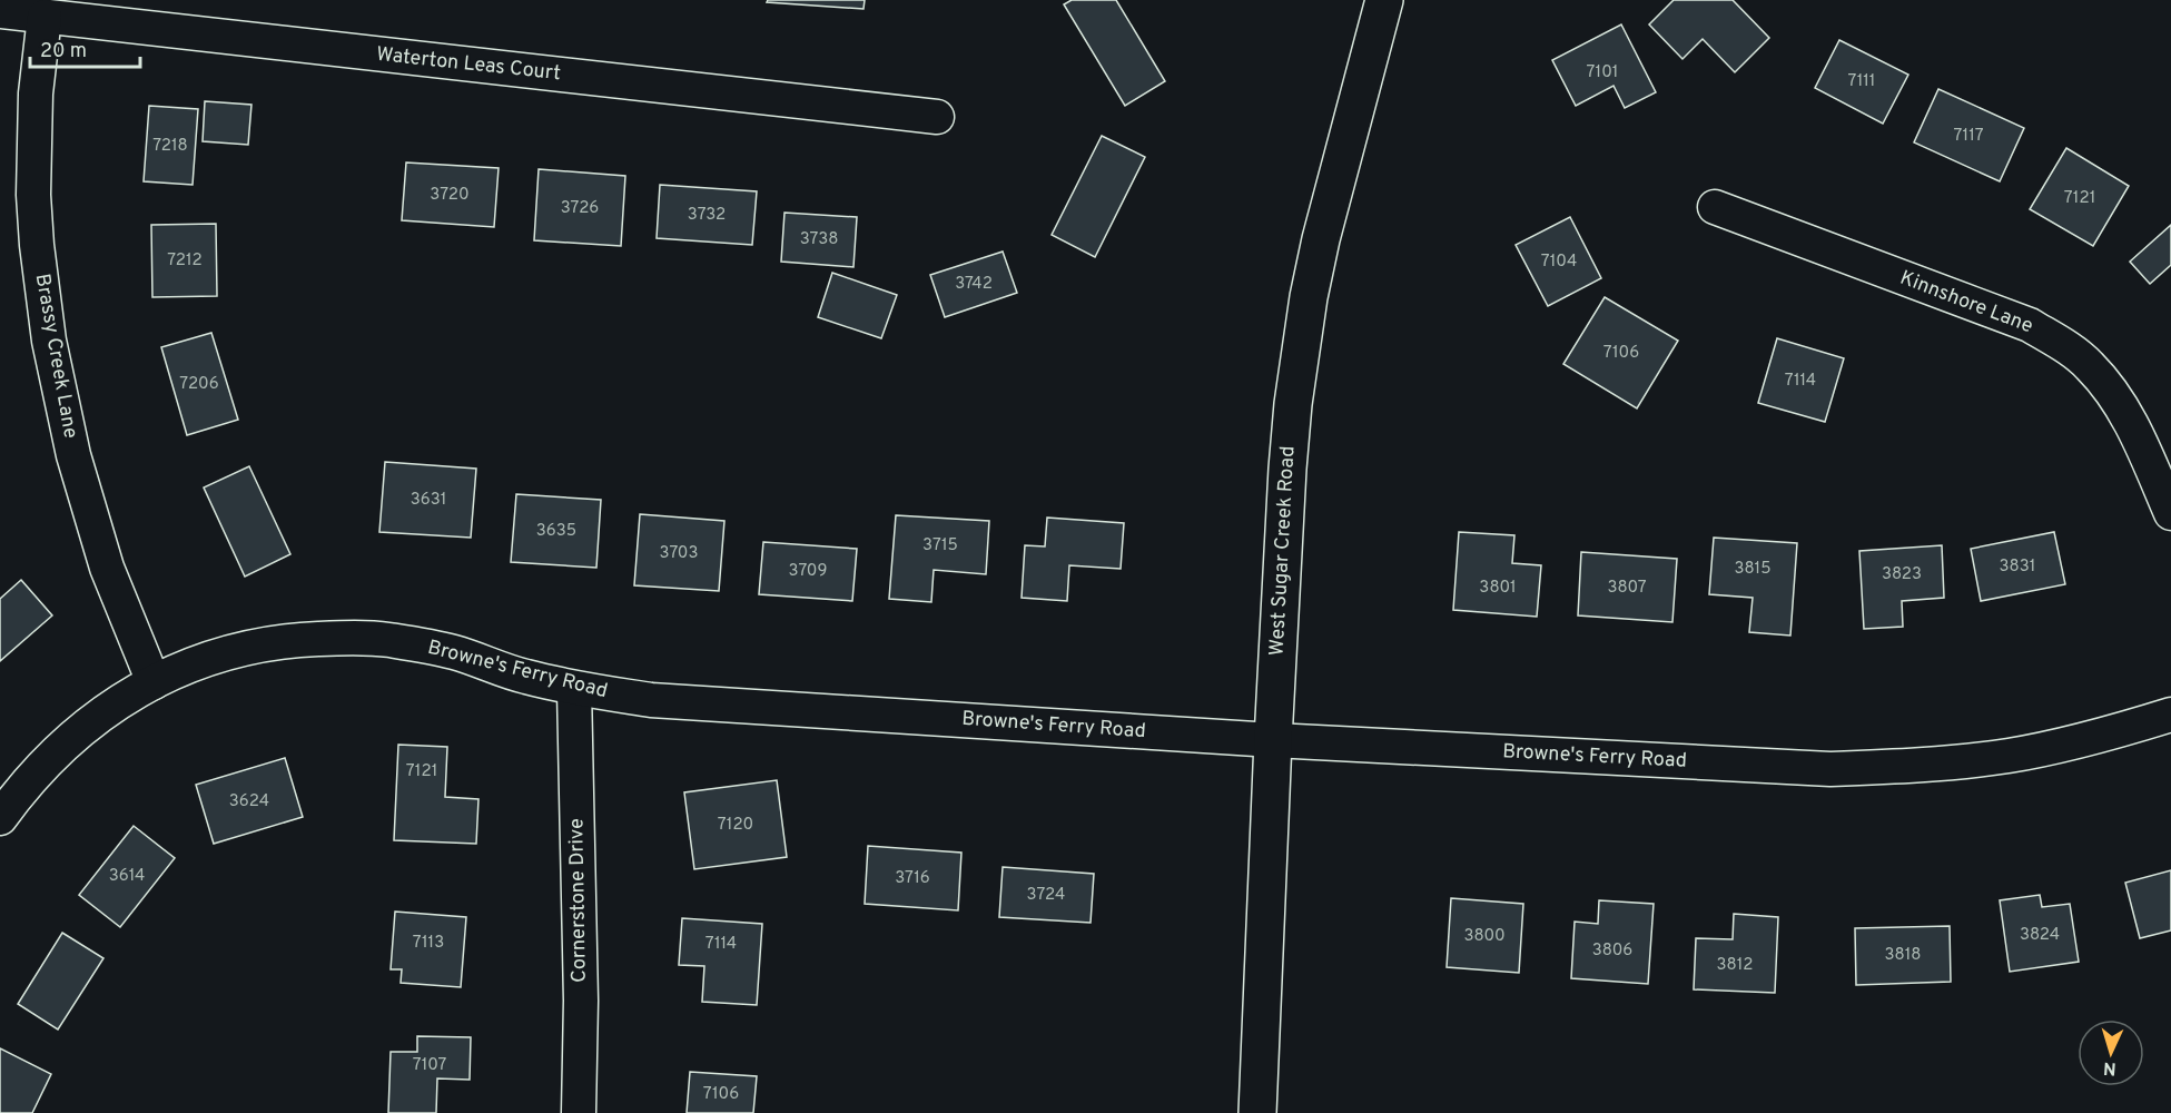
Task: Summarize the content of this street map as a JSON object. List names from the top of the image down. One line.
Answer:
{"streets":{"main road":["West Sugar Creek Road"],"street":["Waterton Leas Court","Kinnshore Lane","Brassy Creek Lane","Browne's Ferry Road","Cornerstone Drive"]},"crossings":[["Waterton Leas Court","Brassy Creek Lane"],["Brassy Creek Lane","Browne's Ferry Road"],["West Sugar Creek Road","Browne's Ferry Road"],["Browne's Ferry Road","Cornerstone Drive"]],"house_numbers":["7101","7111","7117","7218","3720","7121","3726","3732","3738","7212","7104","3742","7106","7114","7206","3631","3635","3715","3703","3831","3815","3709","3823","3801","3807","7121","3624","7120","3614","3716","3724","3824","3800","7113","7114","3806","3818","3812","7107","7106"],"scale_bar":"20 m","north":"bottom"}
